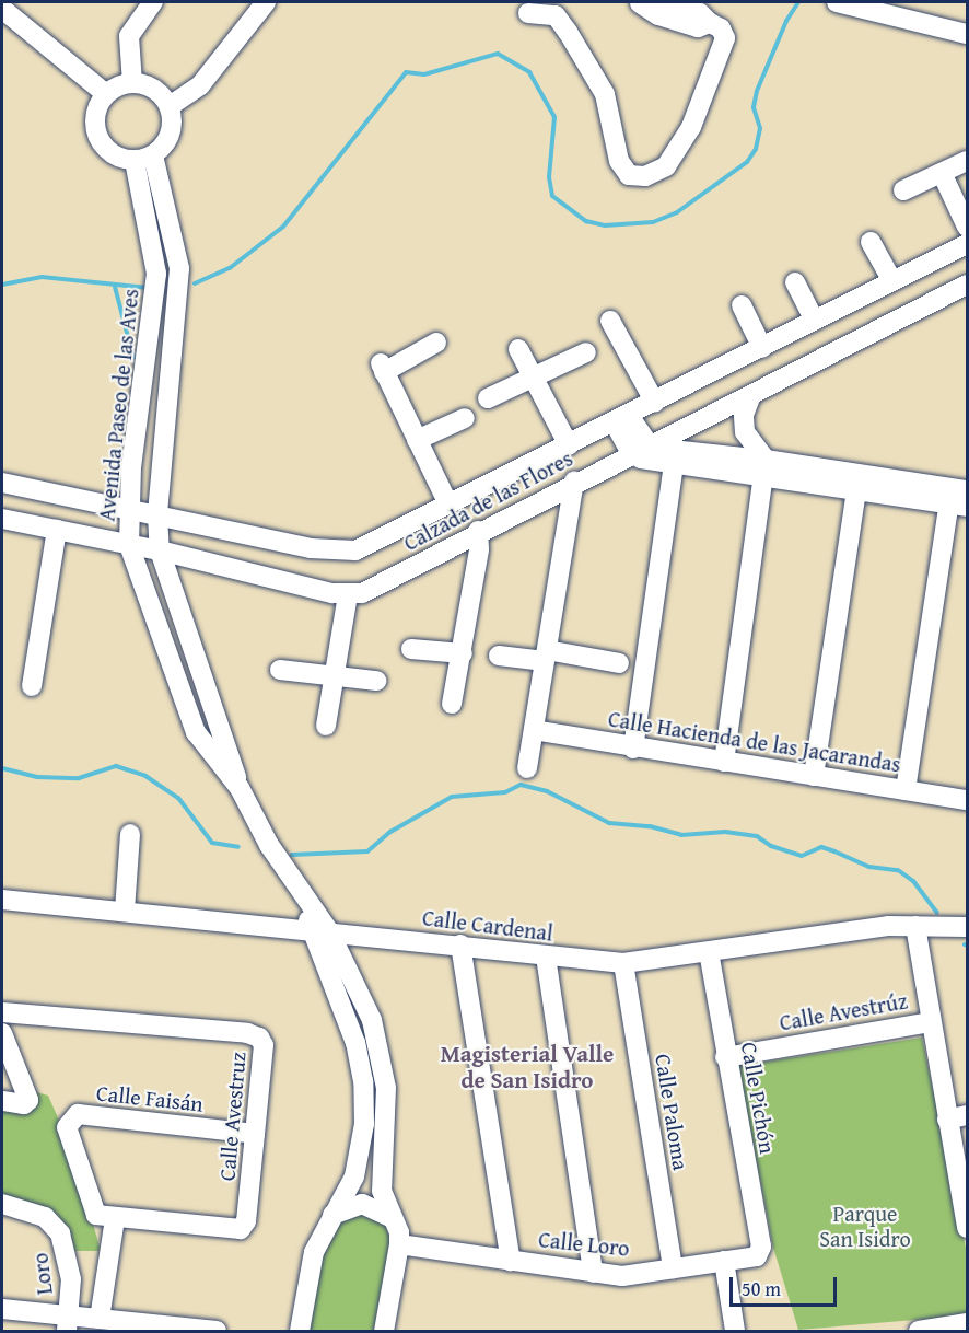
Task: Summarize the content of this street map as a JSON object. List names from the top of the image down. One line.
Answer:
{"streets":{"street":["Avenida Paseo de las Aves","Calzada de las Flores","Calle Hacienda de las Jacarandas","Calle Cardenal","Calle Avestrúz","Calle Faisán","Calle Pichón","Calle Paloma","Calle Avestruz","Calle Loro","Loro"]},"crossings":[["Avenida Paseo de las Aves","Calzada de las Flores"],["Avenida Paseo de las Aves","Calle Cardenal"],["Avenida Paseo de las Aves","Calle Loro"],["Calle Cardenal","Calle Pichón"],["Calle Cardenal","Calle Paloma"],["Calle Avestrúz","Calle Pichón"],["Calle Faisán","Calle Avestruz"],["Calle Pichón","Calle Loro"],["Calle Paloma","Calle Loro"]],"districts":["Magisterial Valle de San Isidro"],"parks":["Parque San Isidro"],"scale_bar":"50 m"}
